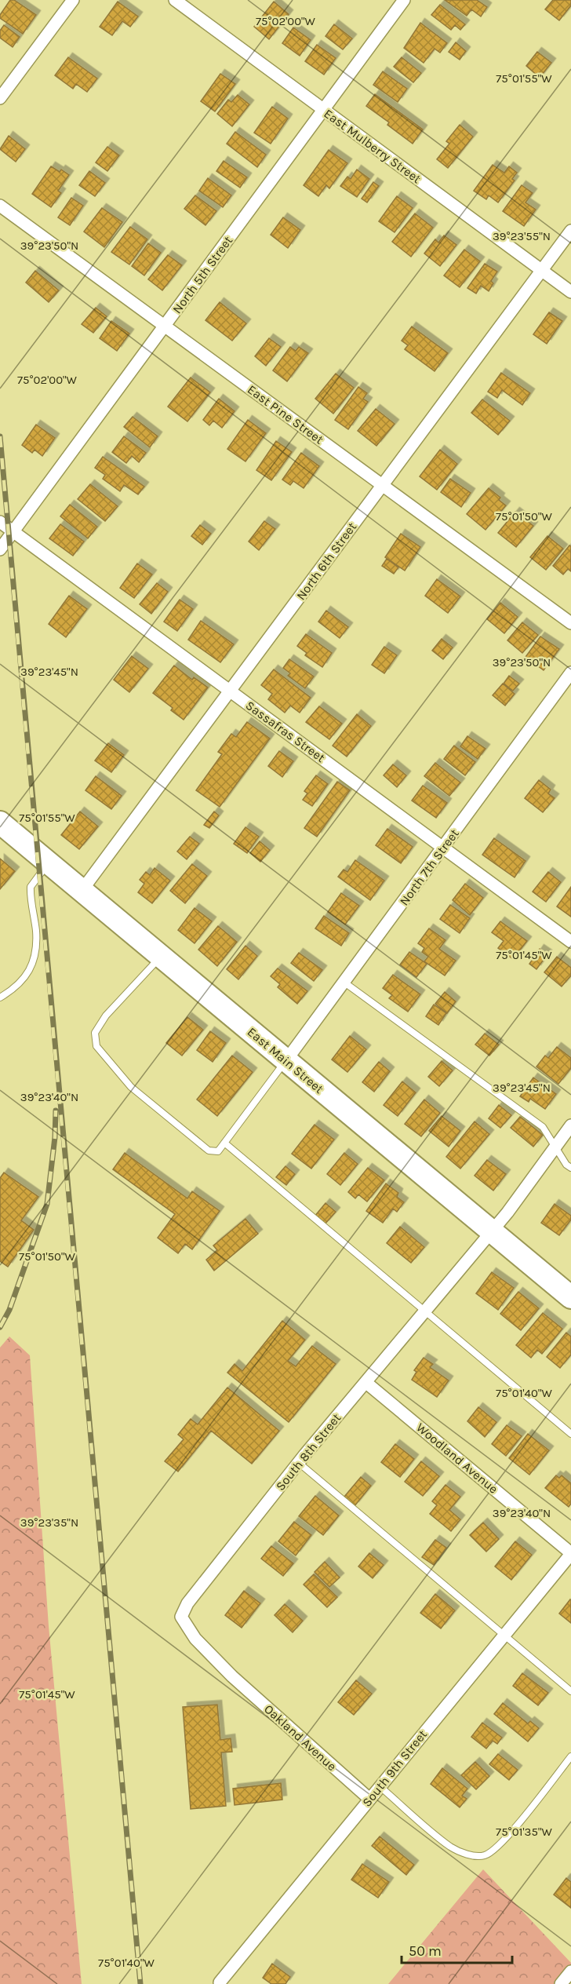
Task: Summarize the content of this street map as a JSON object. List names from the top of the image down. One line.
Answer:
{"streets":{"highway":["East Main Street"],"street":["East Mulberry Street","North 5th Street","East Pine Street","North 6th Street","Sassafras Street","North 7th Street","South 8th Street","Woodland Avenue","Oakland Avenue","South 9th Street"]},"crossings":[["East Mulberry Street","North 5th Street"],["East Mulberry Street","North 6th Street"],["North 5th Street","East Pine Street"],["North 5th Street","Sassafras Street"],["East Pine Street","North 6th Street"],["North 6th Street","Sassafras Street"],["North 6th Street","East Main Street"],["Sassafras Street","North 7th Street"],["North 7th Street","East Main Street"],["East Main Street","South 8th Street"],["South 8th Street","Woodland Avenue"],["South 8th Street","Oakland Avenue"],["Woodland Avenue","South 9th Street"],["Oakland Avenue","South 9th Street"]],"scale_bar":"50 m","coordinates":["75°02'00\"W","75°01'55\"W","39°23'55\"N","39°23'50\"N","75°01'50\"W","39°23'45\"N","75°01'45\"W","39°23'40\"N","75°01'40\"W","39°23'35\"N","75°01'35\"W"]}
